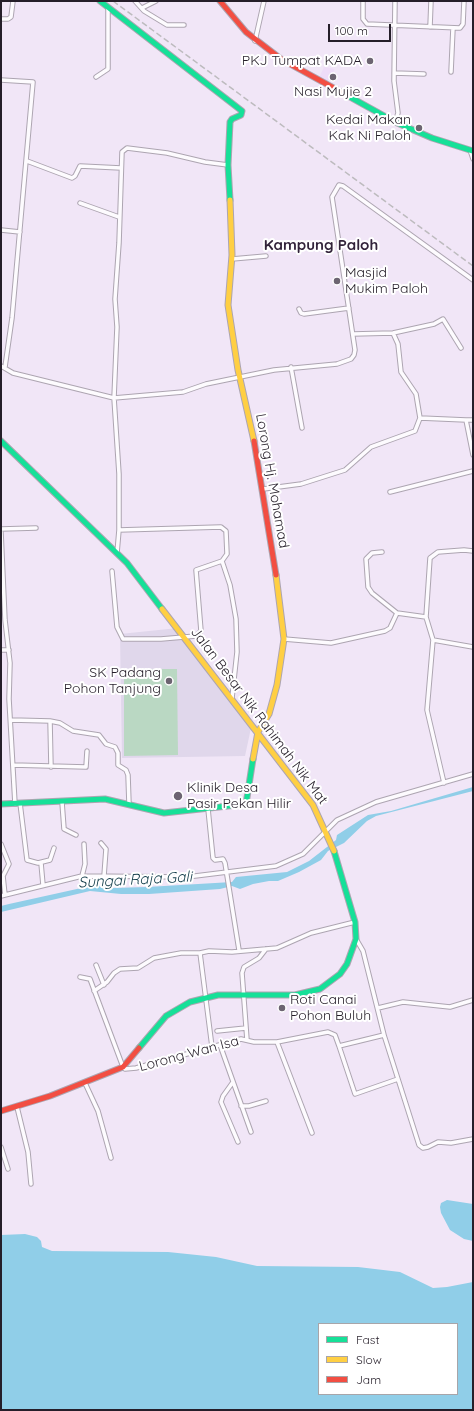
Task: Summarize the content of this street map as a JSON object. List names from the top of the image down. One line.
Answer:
{"streets":{"street":["Lorong Hj. Mohamad","Jalan Besar Nik Rahimah Nik Mat","Lorong Wan Isa"]},"crossings":[["Lorong Hj. Mohamad","Jalan Besar Nik Rahimah Nik Mat"],["Jalan Besar Nik Rahimah Nik Mat","Lorong Wan Isa"]],"districts":["Kampung Paloh"],"water":["Sungai Raja Gali"],"places":["PKJ Tumpat KADA","Nasi Mujie 2","Kedai Makan Kak Ni Paloh","Masjid Mukim Paloh","SK Padang Pohon Tanjung","Klinik Desa Pasir Pekan Hilir","Roti Canai Pohon Buluh"],"legend":["Fast","Slow","Jam"],"scale_bar":"100 m"}
